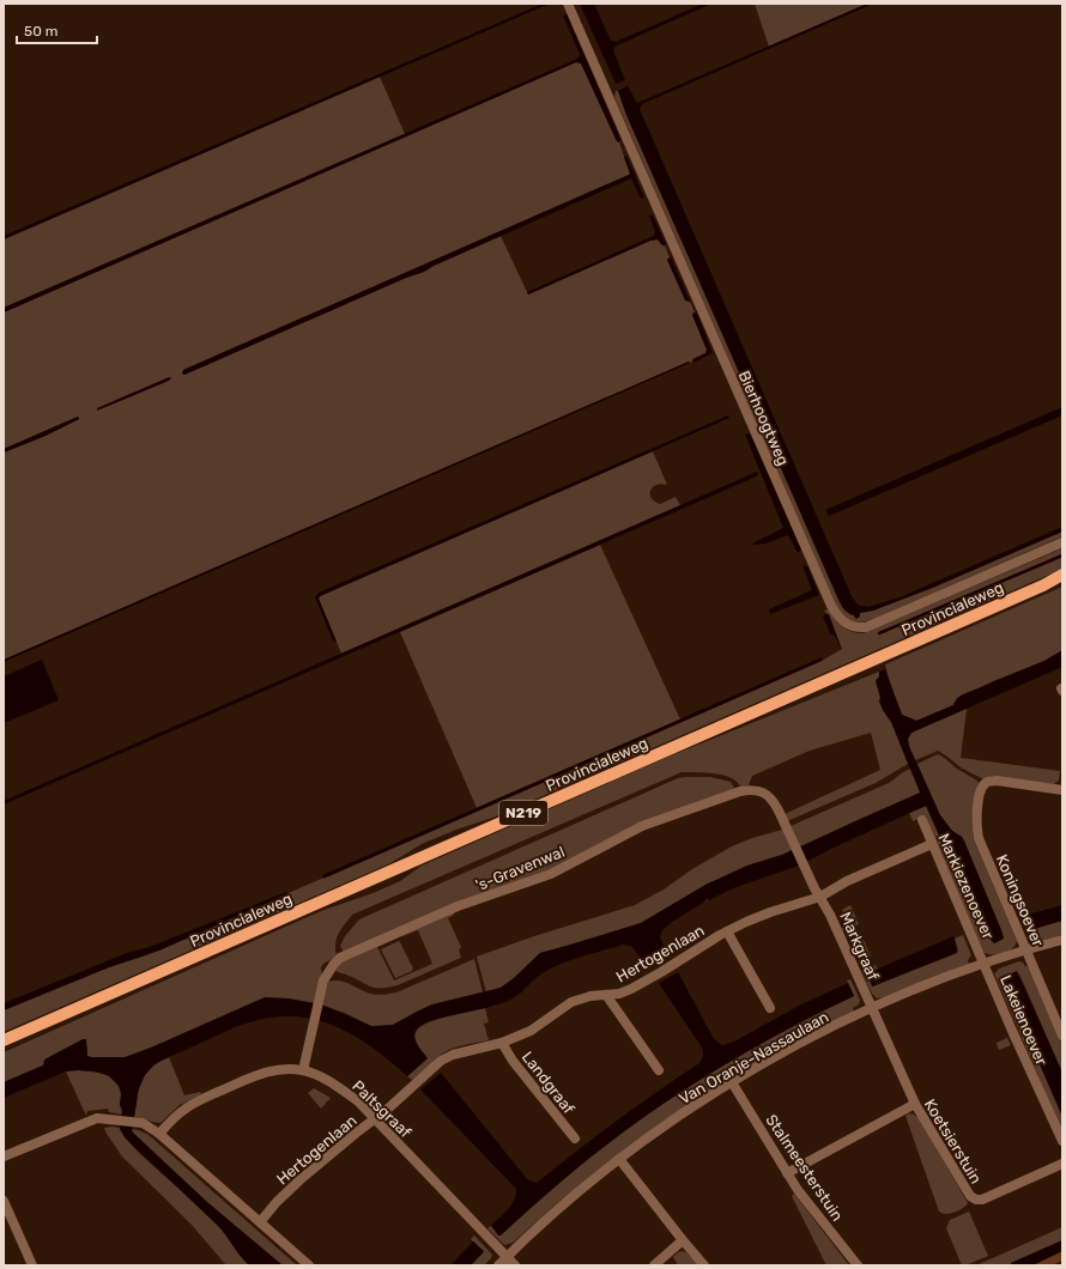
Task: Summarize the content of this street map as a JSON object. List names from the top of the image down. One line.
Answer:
{"streets":{"main road":["Provincialeweg","N219"],"street":["Bierhoogtweg","'s-Gravenwal","Markiezenoever","Koningsoever","Markgraaf","Hertogenlaan","Lakeienoever","Van Oranje-Nassaulaan","Landgraaf","Paltsgraaf","Koetsierstuin","Stalmeesterstuin"]},"crossings":[["'s-Gravenwal","Markgraaf"],["'s-Gravenwal","Hertogenlaan"],["'s-Gravenwal","Paltsgraaf"],["Markiezenoever","Hertogenlaan"],["Markiezenoever","Lakeienoever"],["Markiezenoever","Van Oranje-Nassaulaan"],["Koningsoever","Van Oranje-Nassaulaan"],["Markgraaf","Hertogenlaan"],["Markgraaf","Van Oranje-Nassaulaan"],["Markgraaf","Koetsierstuin"],["Hertogenlaan","Landgraaf"],["Hertogenlaan","Paltsgraaf"],["Lakeienoever","Van Oranje-Nassaulaan"],["Van Oranje-Nassaulaan","Paltsgraaf"],["Van Oranje-Nassaulaan","Koetsierstuin"],["Van Oranje-Nassaulaan","Stalmeesterstuin"]],"scale_bar":"50 m"}
